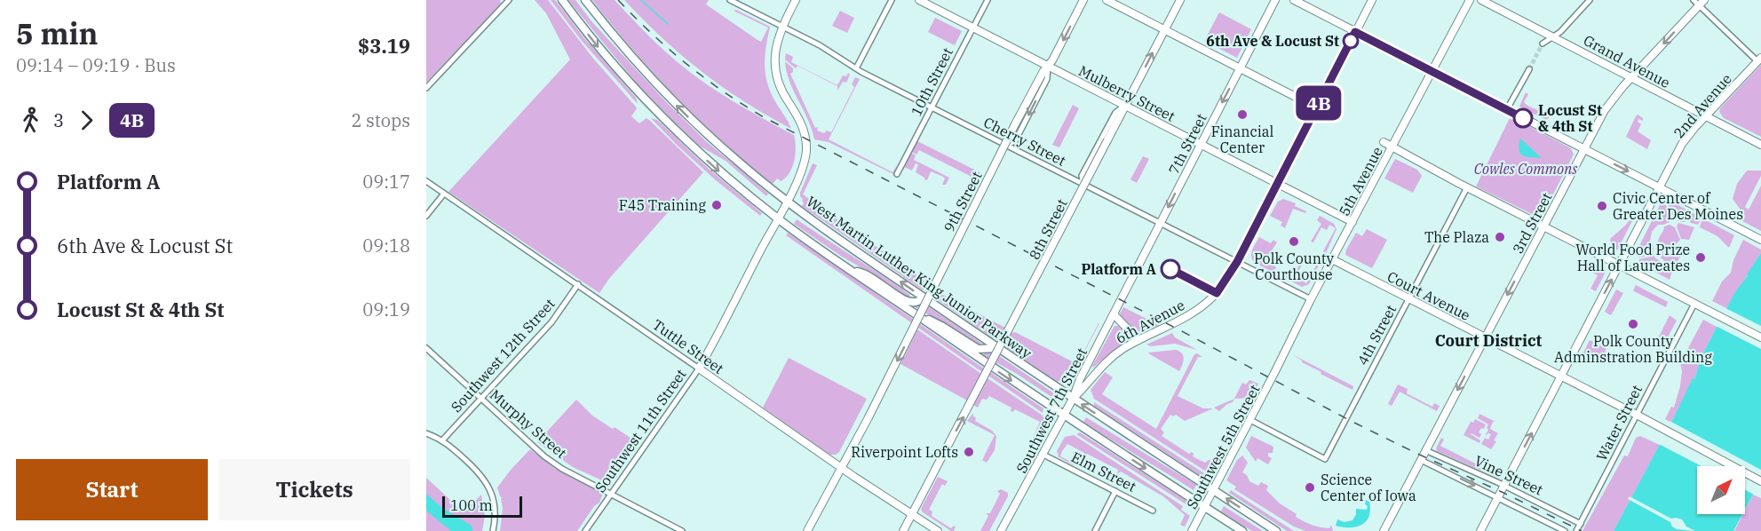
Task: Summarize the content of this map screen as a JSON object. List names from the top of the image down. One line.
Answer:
{"streets":{"main road":["Grand Avenue","Mulberry Street","2nd Avenue","7th Street","5th Avenue","9th Street","3rd Street","8th Street","West Martin Luther King Junior Parkway","Court Avenue","6th Avenue","Tuttle Street","Southwest 7th Street","Southwest 11th Street","Southwest 5th Street"],"street":["10th Street","Cherry Street","4th Street","Southwest 12th Street","Water Street","Murphy Street","Elm Street","Vine Street"]},"crossings":[["Grand Avenue","2nd Avenue"],["Grand Avenue","3rd Street"],["10th Street","Mulberry Street"],["10th Street","Cherry Street"],["Mulberry Street","7th Street"],["Mulberry Street","5th Avenue"],["Mulberry Street","9th Street"],["Mulberry Street","8th Street"],["Mulberry Street","6th Avenue"],["2nd Avenue","Court Avenue"],["2nd Avenue","Vine Street"],["Cherry Street","7th Street"],["Cherry Street","5th Avenue"],["Cherry Street","6th Avenue"],["Cherry Street","Southwest 11th Street"],["7th Street","Southwest 7th Street"],["5th Avenue","Court Avenue"],["5th Avenue","Southwest 5th Street"],["9th Street","Tuttle Street"],["3rd Street","Court Avenue"],["3rd Street","Vine Street"],["8th Street","Tuttle Street"],["West Martin Luther King Junior Parkway","6th Avenue"],["West Martin Luther King Junior Parkway","Southwest 7th Street"],["West Martin Luther King Junior Parkway","Southwest 11th Street"],["West Martin Luther King Junior Parkway","Southwest 5th Street"],["Court Avenue","4th Street"],["Court Avenue","Water Street"],["6th Avenue","Southwest 7th Street"],["4th Street","Southwest 5th Street"],["Tuttle Street","Southwest 12th Street"],["Tuttle Street","Southwest 11th Street"],["Southwest 12th Street","Murphy Street"],["Southwest 7th Street","Elm Street"],["Water Street","Vine Street"],["Murphy Street","Southwest 11th Street"]],"one_way":["2nd Avenue","7th Street","9th Street","3rd Street","8th Street"],"districts":["Court District"],"parks":["Cowles Commons"],"places":["6th Ave & Locust St","Financial Center","Locust St & 4th St","F45 Training","Civic Center of Greater Des Moines","The Plaza","Polk County Courthouse","World Food Prize Hall of Laureates","Platform A","Polk County Adminstration Building","Riverpoint Lofts","Science Center of Iowa"],"lines":["bus line 4B"],"scale_bar":"100 m","north":"top right","page":{"heading":["5 min","09:14 – 09:19 · Bus","$3.19"],"on_map":"4B","legs":["3","4B","2 stops"],"list":[{"name":"Platform A","value":"09:17"},{"name":"6th Ave & Locust St","value":"09:18"},{"name":"Locust St & 4th St","value":"09:19"}],"buttons":["Start","Tickets"],"scale":"100 m"}}
